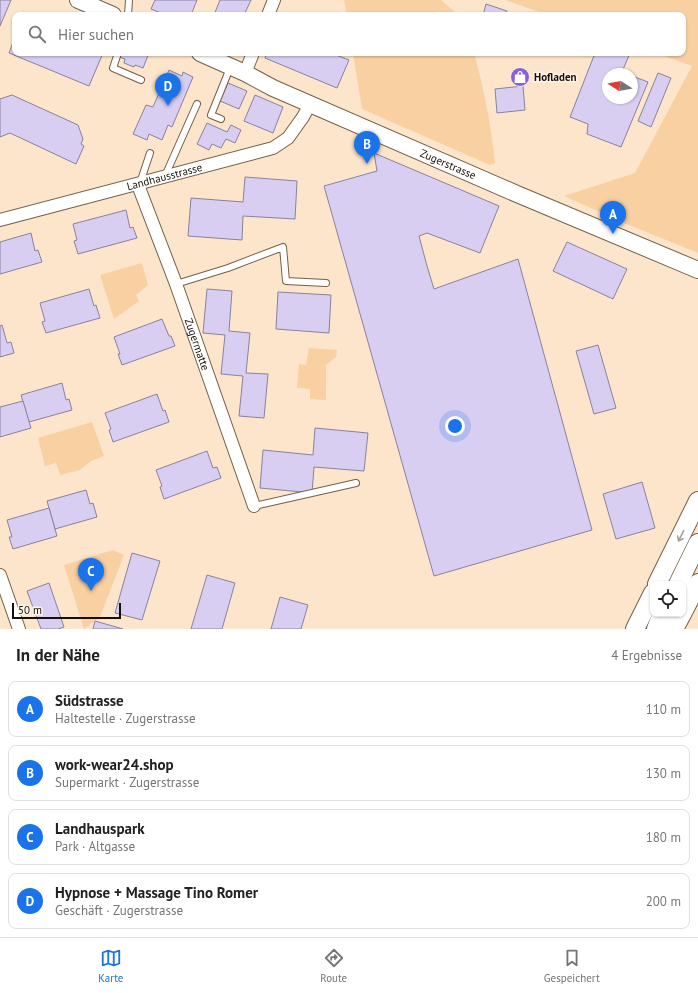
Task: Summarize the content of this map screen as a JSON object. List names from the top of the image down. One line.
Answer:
{"streets":{"street":["Zugerstrasse","Landhausstrasse","Zugermatte"]},"crossings":[["Zugerstrasse","Landhausstrasse"],["Landhausstrasse","Zugermatte"]],"places":{"shop":["Hofladen"]},"scale_bar":"50 m","north":"left","page":{"search":"Hier suchen","pins":["D","B","A","C"],"scale":"50 m","heading":["In der Nähe","4 Ergebnisse"],"list":[{"mark":"A","name":"Südstrasse","note":"Haltestelle · Zugerstrasse","value":"110 m"},{"mark":"B","name":"work-wear24.shop","note":"Supermarkt · Zugerstrasse","value":"130 m"},{"mark":"C","name":"Landhauspark","note":"Park · Altgasse","value":"180 m"},{"mark":"D","name":"Hypnose + Massage Tino Romer","note":"Geschäft · Zugerstrasse","value":"200 m"}],"nav":["Karte","Route","Gespeichert"]}}
